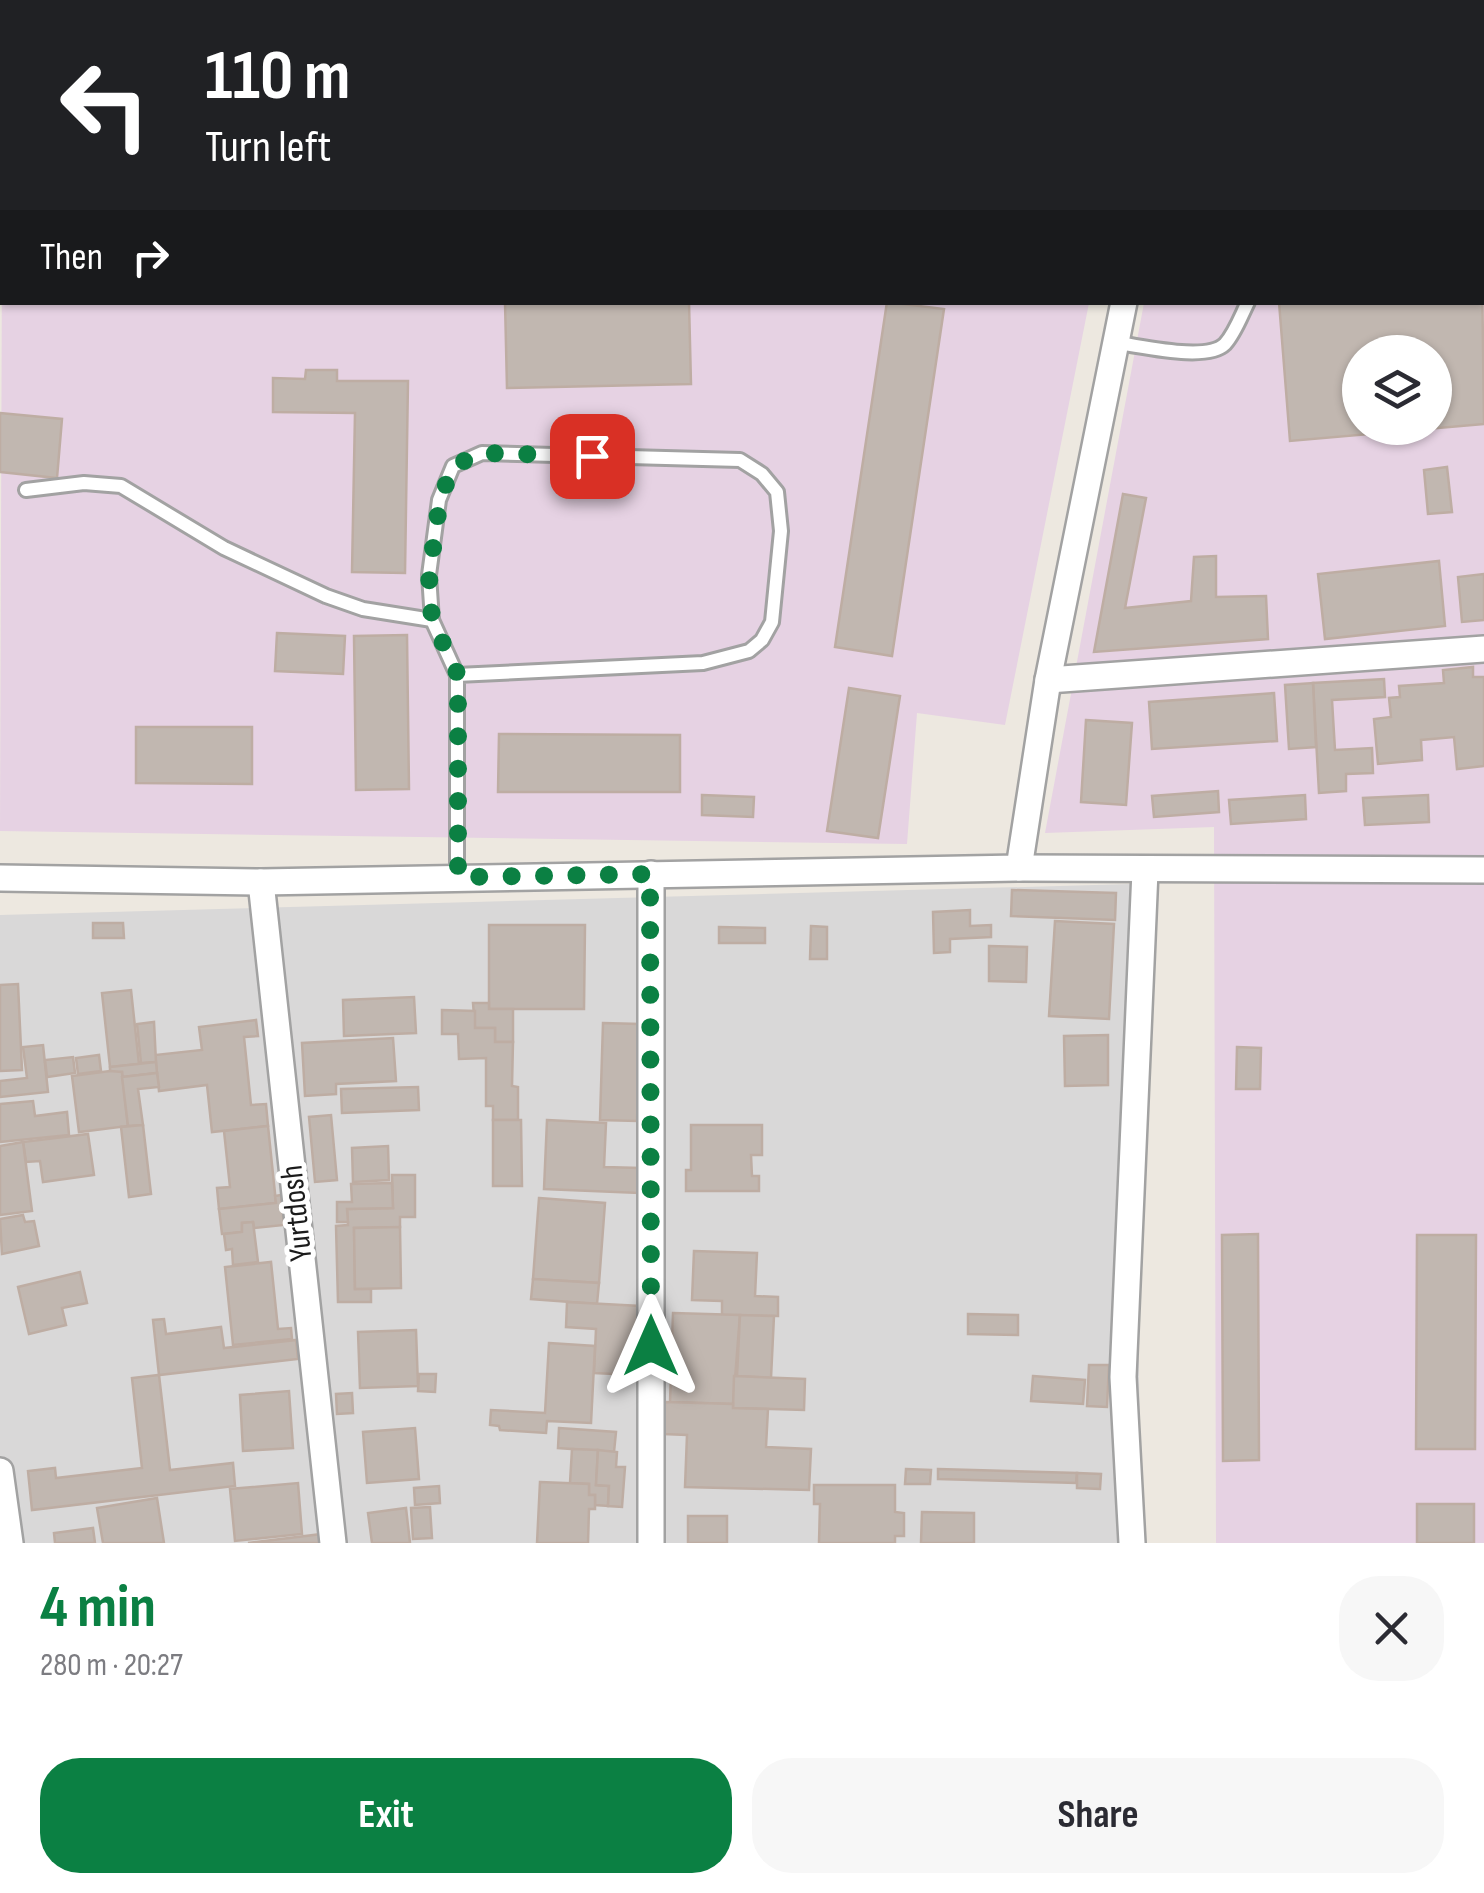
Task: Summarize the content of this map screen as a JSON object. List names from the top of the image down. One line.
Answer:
{"streets":{"street":["Yurtdosh"]},"page":{"turn":["110 m","Turn left"],"then":"Then","heading":["4 min","280 m · 20:27"],"buttons":["Exit","Share"]}}
